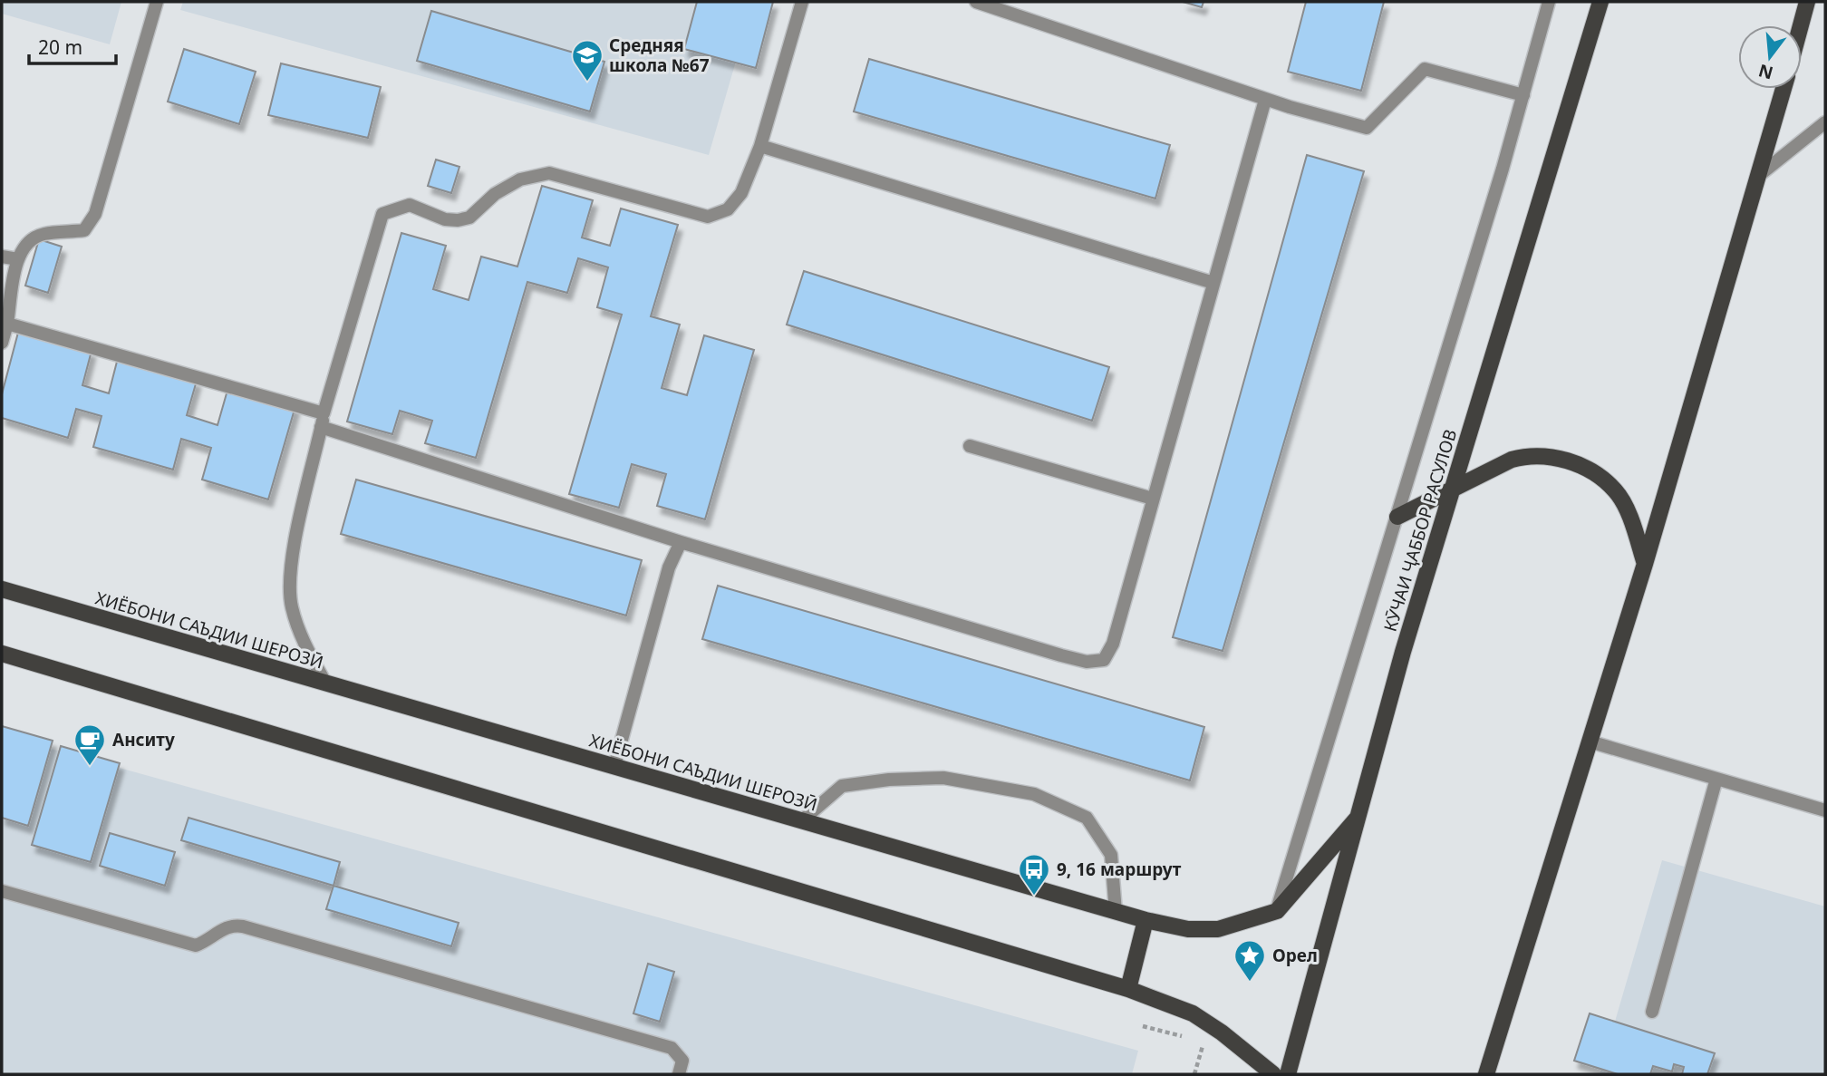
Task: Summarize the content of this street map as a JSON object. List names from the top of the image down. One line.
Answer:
{"streets":{"main road":["КӮЧАИ ҶАББОР РАСУЛОВ","ХИЁБОНИ САЪДИИ ШЕРОЗӢ"]},"places":{"school or university":["Средняя школа №67"],"cafe":["Анситу"],"bus stop":["9, 16 маршрут"],"place":["Орел"]},"scale_bar":"20 m","north":"bottom"}
